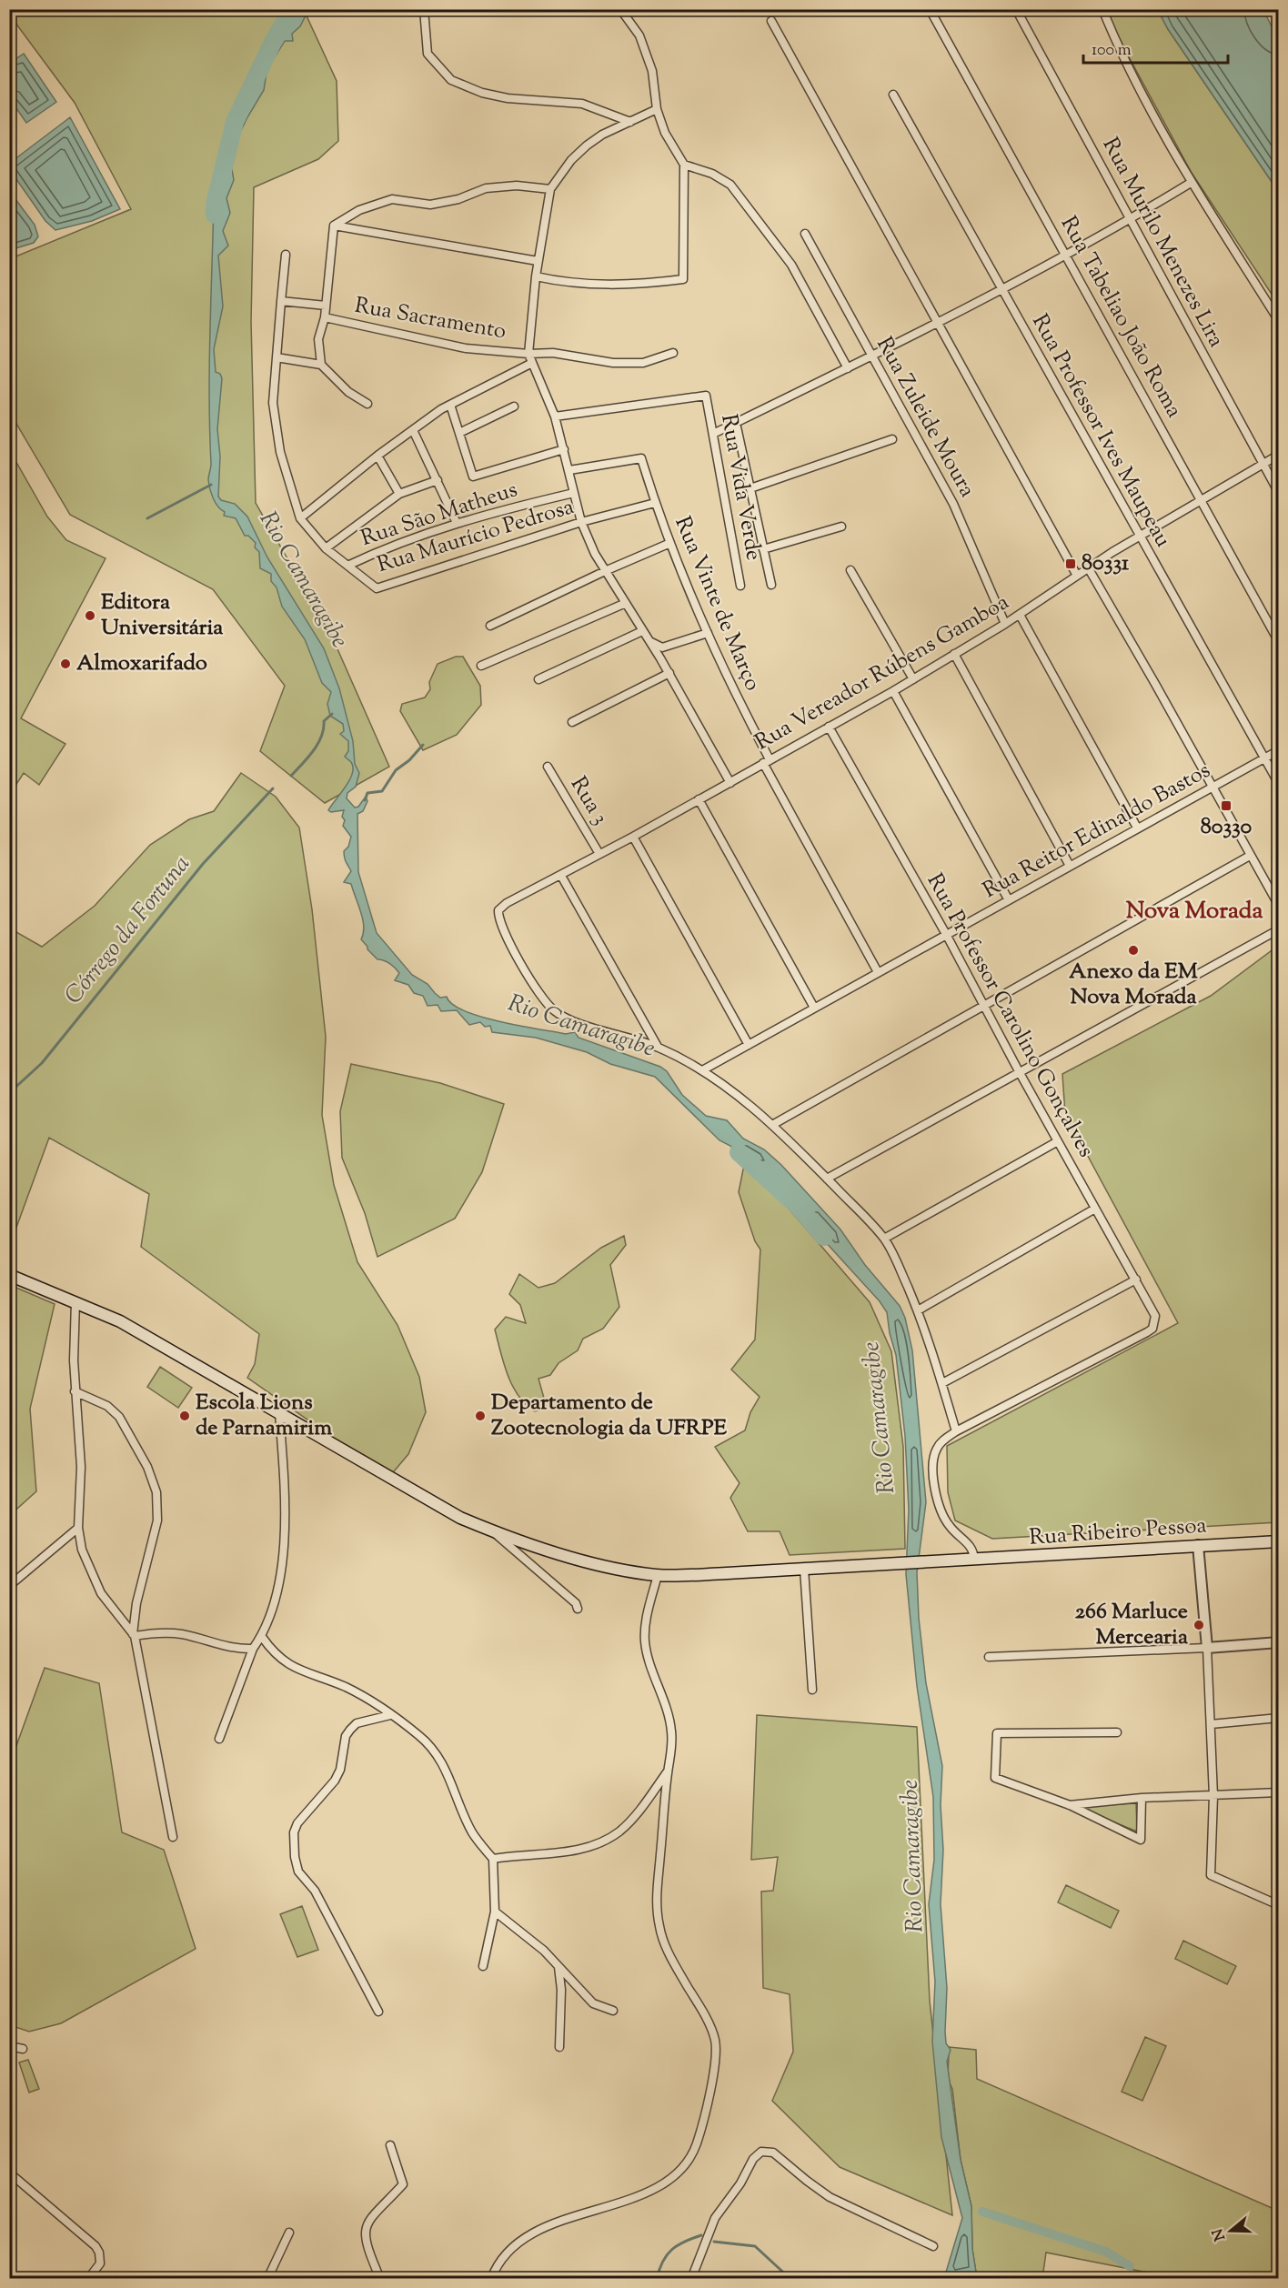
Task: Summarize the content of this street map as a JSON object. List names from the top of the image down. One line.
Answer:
{"streets":{"main road":["Rua Ribeiro Pessoa"],"street":["Rua Murilo Menezes Lira","Rua Tabeliao João Roma","Rua Sacramento","Rua Zuleide Moura","Rua Professor Ives Maupeau","Rua Vida Verde","Rua São Matheus","Rua Maurício Pedrosa","Rua Vinte de Março","Rua Vereador Rúbens Gamboa","Rua 3","Rua Reitor Edinaldo Bastos","Rua Professor Carolino Gonçalves"]},"crossings":[["Rua Murilo Menezes Lira","Rua Vereador Rúbens Gamboa"],["Rua Tabeliao João Roma","Rua Vereador Rúbens Gamboa"],["Rua Zuleide Moura","Rua Vereador Rúbens Gamboa"],["Rua Professor Ives Maupeau","Rua Vereador Rúbens Gamboa"],["Rua Professor Ives Maupeau","Rua Reitor Edinaldo Bastos"],["Rua São Matheus","Rua Maurício Pedrosa"],["Rua Maurício Pedrosa","Rua Vinte de Março"],["Rua Vinte de Março","Rua Vereador Rúbens Gamboa"],["Rua Vinte de Março","Rua Reitor Edinaldo Bastos"],["Rua Vereador Rúbens Gamboa","Rua 3"],["Rua Vereador Rúbens Gamboa","Rua Professor Carolino Gonçalves"],["Rua Reitor Edinaldo Bastos","Rua Professor Carolino Gonçalves"]],"districts":["Nova Morada"],"water":["Rio Camaragibe","Córrego da Fortuna"],"places":{"transit":["80331","80330"],"other":["Editora Universitária","Almoxarifado","Anexo da EM Nova Morada","Escola Lions de Parnamirim","Departamento de Zootecnologia da UFRPE","266 Marluce Mercearia"]},"scale_bar":"100 m","north":"left"}
